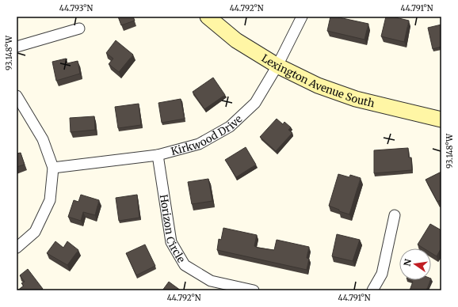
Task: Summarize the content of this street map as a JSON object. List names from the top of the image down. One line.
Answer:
{"streets":{"street":["Lexington Avenue South","Kirkwood Drive","Horizon Circle"]},"crossings":[["Lexington Avenue South","Kirkwood Drive"],["Kirkwood Drive","Horizon Circle"]],"north":"left","coordinates":["44.793°N","44.792°N","44.791°N","93.148°W"]}
